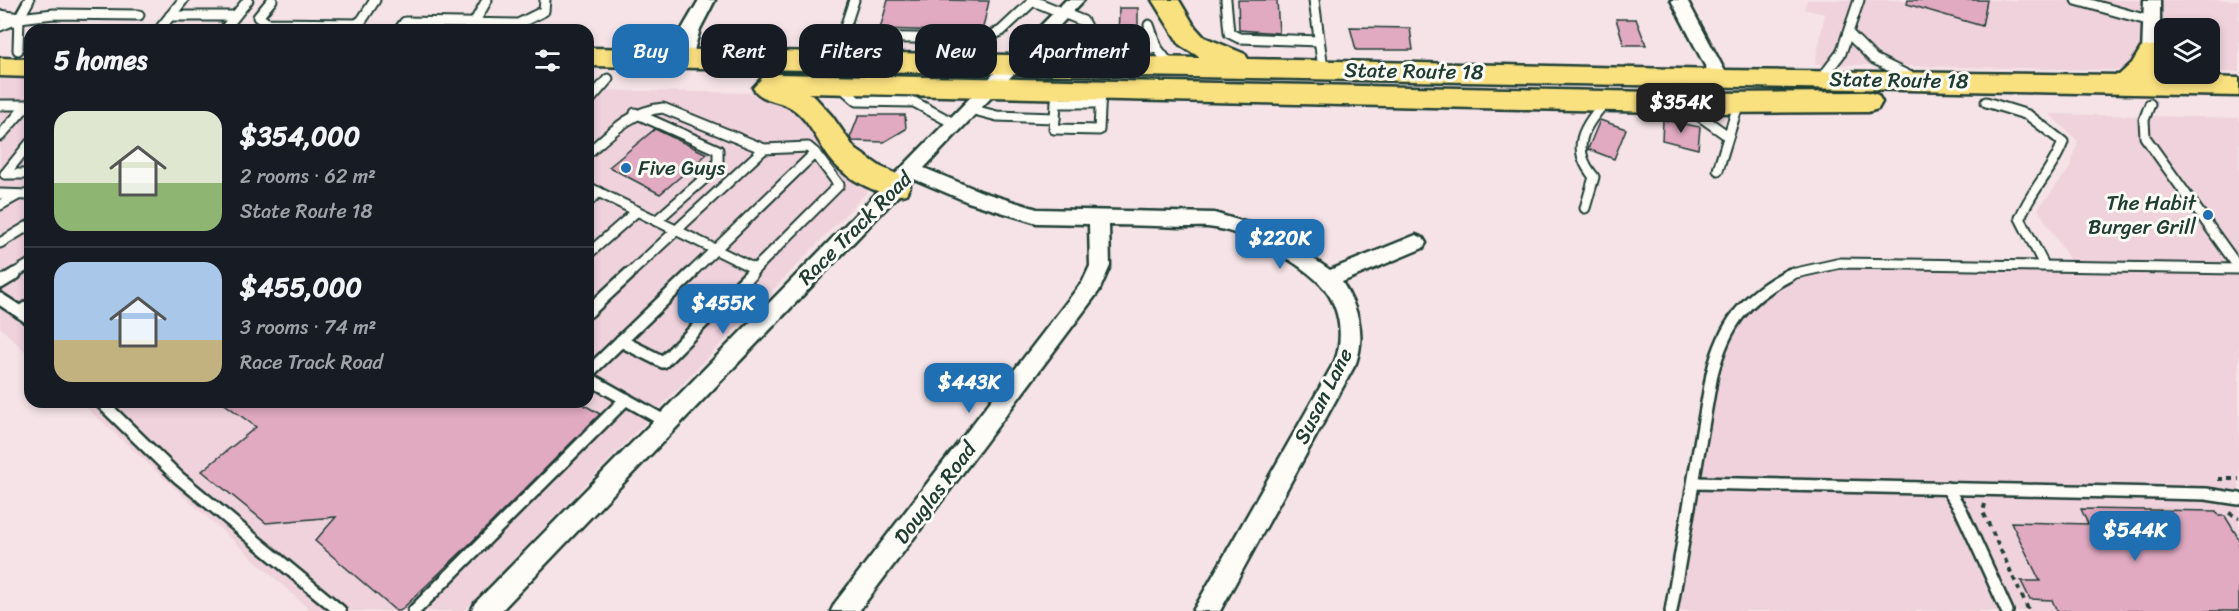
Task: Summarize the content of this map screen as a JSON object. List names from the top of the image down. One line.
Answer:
{"streets":{"highway":["State Route 18"],"street":["Race Track Road","Susan Lane","Douglas Road"]},"crossings":[["State Route 18","Race Track Road"],["Race Track Road","Susan Lane"],["Susan Lane","Douglas Road"]],"places":["Five Guys","The Habit Burger Grill"],"page":{"chip":["Buy","Rent","Filters","New","Apartment"],"heading":"5 homes","price":["$354K","$220K","$455K","$443K","$544K"],"list":[{"name":"$354,000","note":"2 rooms · 62 m² · State Route 18"},{"name":"$455,000","note":"3 rooms · 74 m² · Race Track Road"}]}}
